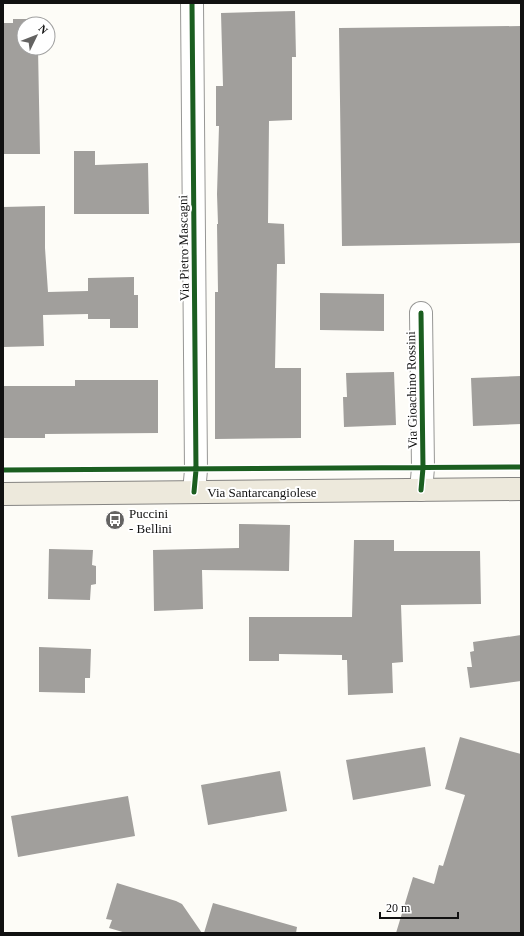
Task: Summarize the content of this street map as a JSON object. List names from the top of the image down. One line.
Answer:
{"streets":{"main road":["Via Santarcangiolese"],"street":["Via Pietro Mascagni","Via Gioachino Rossini"]},"crossings":[["Via Pietro Mascagni","Via Santarcangiolese"],["Via Gioachino Rossini","Via Santarcangiolese"]],"places":{"bus stop":["Puccini - Bellini"]},"scale_bar":"20 m","north":"top right"}
